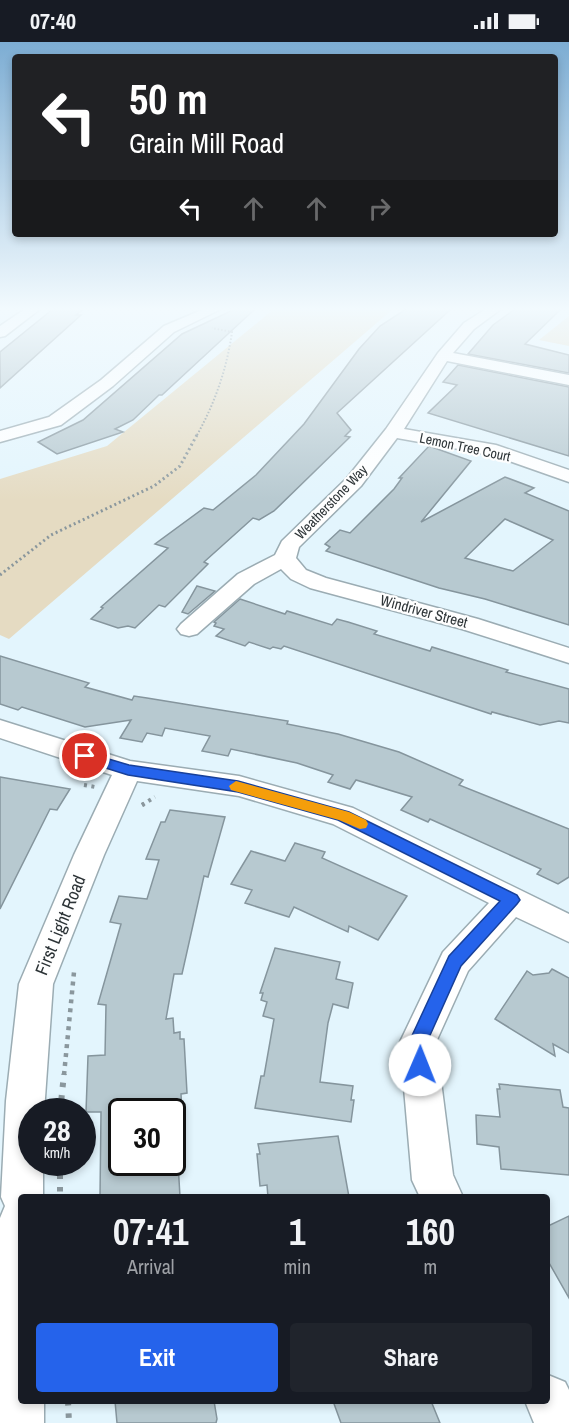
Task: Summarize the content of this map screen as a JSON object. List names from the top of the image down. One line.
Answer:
{"streets":{"street":["Lemon Tree Court","Weatherstone Way","Windriver Street","First Light Road"]},"crossings":[["Lemon Tree Court","Weatherstone Way"],["Weatherstone Way","Windriver Street"]],"page":{"status":"07:40","turn":["50 m","Grain Mill Road"],"speed":"28 km/h","limit":"30","eta":["07:41","Arrival","1","min","160","m"],"buttons":["Exit","Share"]}}
